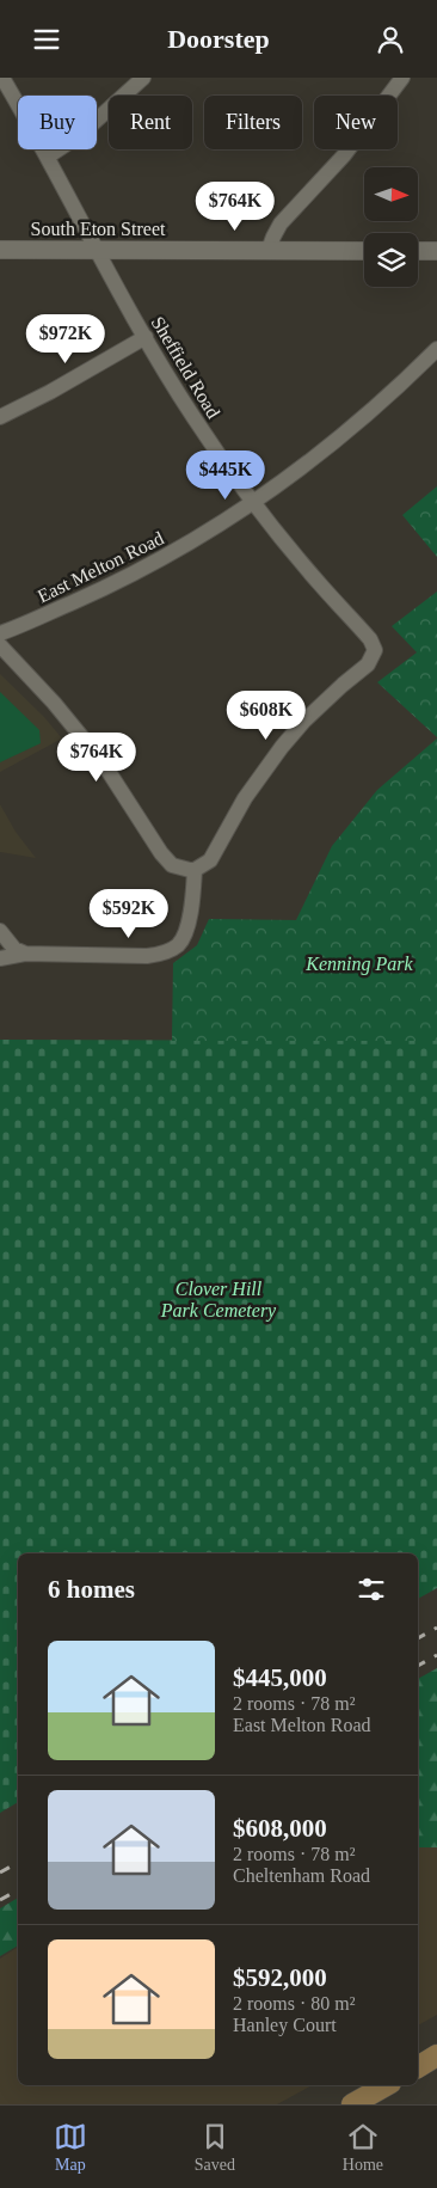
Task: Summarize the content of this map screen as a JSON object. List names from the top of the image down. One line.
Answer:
{"streets":{"street":["South Eton Street","Sheffield Road","East Melton Road"]},"crossings":[["South Eton Street","Sheffield Road"],["Sheffield Road","East Melton Road"]],"parks":["Kenning Park","Clover Hill Park Cemetery"],"north":"right","page":{"header":"Doorstep","chip":["Buy","Rent","Filters","New"],"price":["$764K","$972K","$445K","$608K","$764K","$592K"],"heading":"6 homes","list":[{"name":"$445,000","note":"2 rooms · 78 m² · East Melton Road"},{"name":"$608,000","note":"2 rooms · 78 m² · Cheltenham Road"},{"name":"$592,000","note":"2 rooms · 80 m² · Hanley Court"}],"tabs":["Map","Saved","Home"]}}
